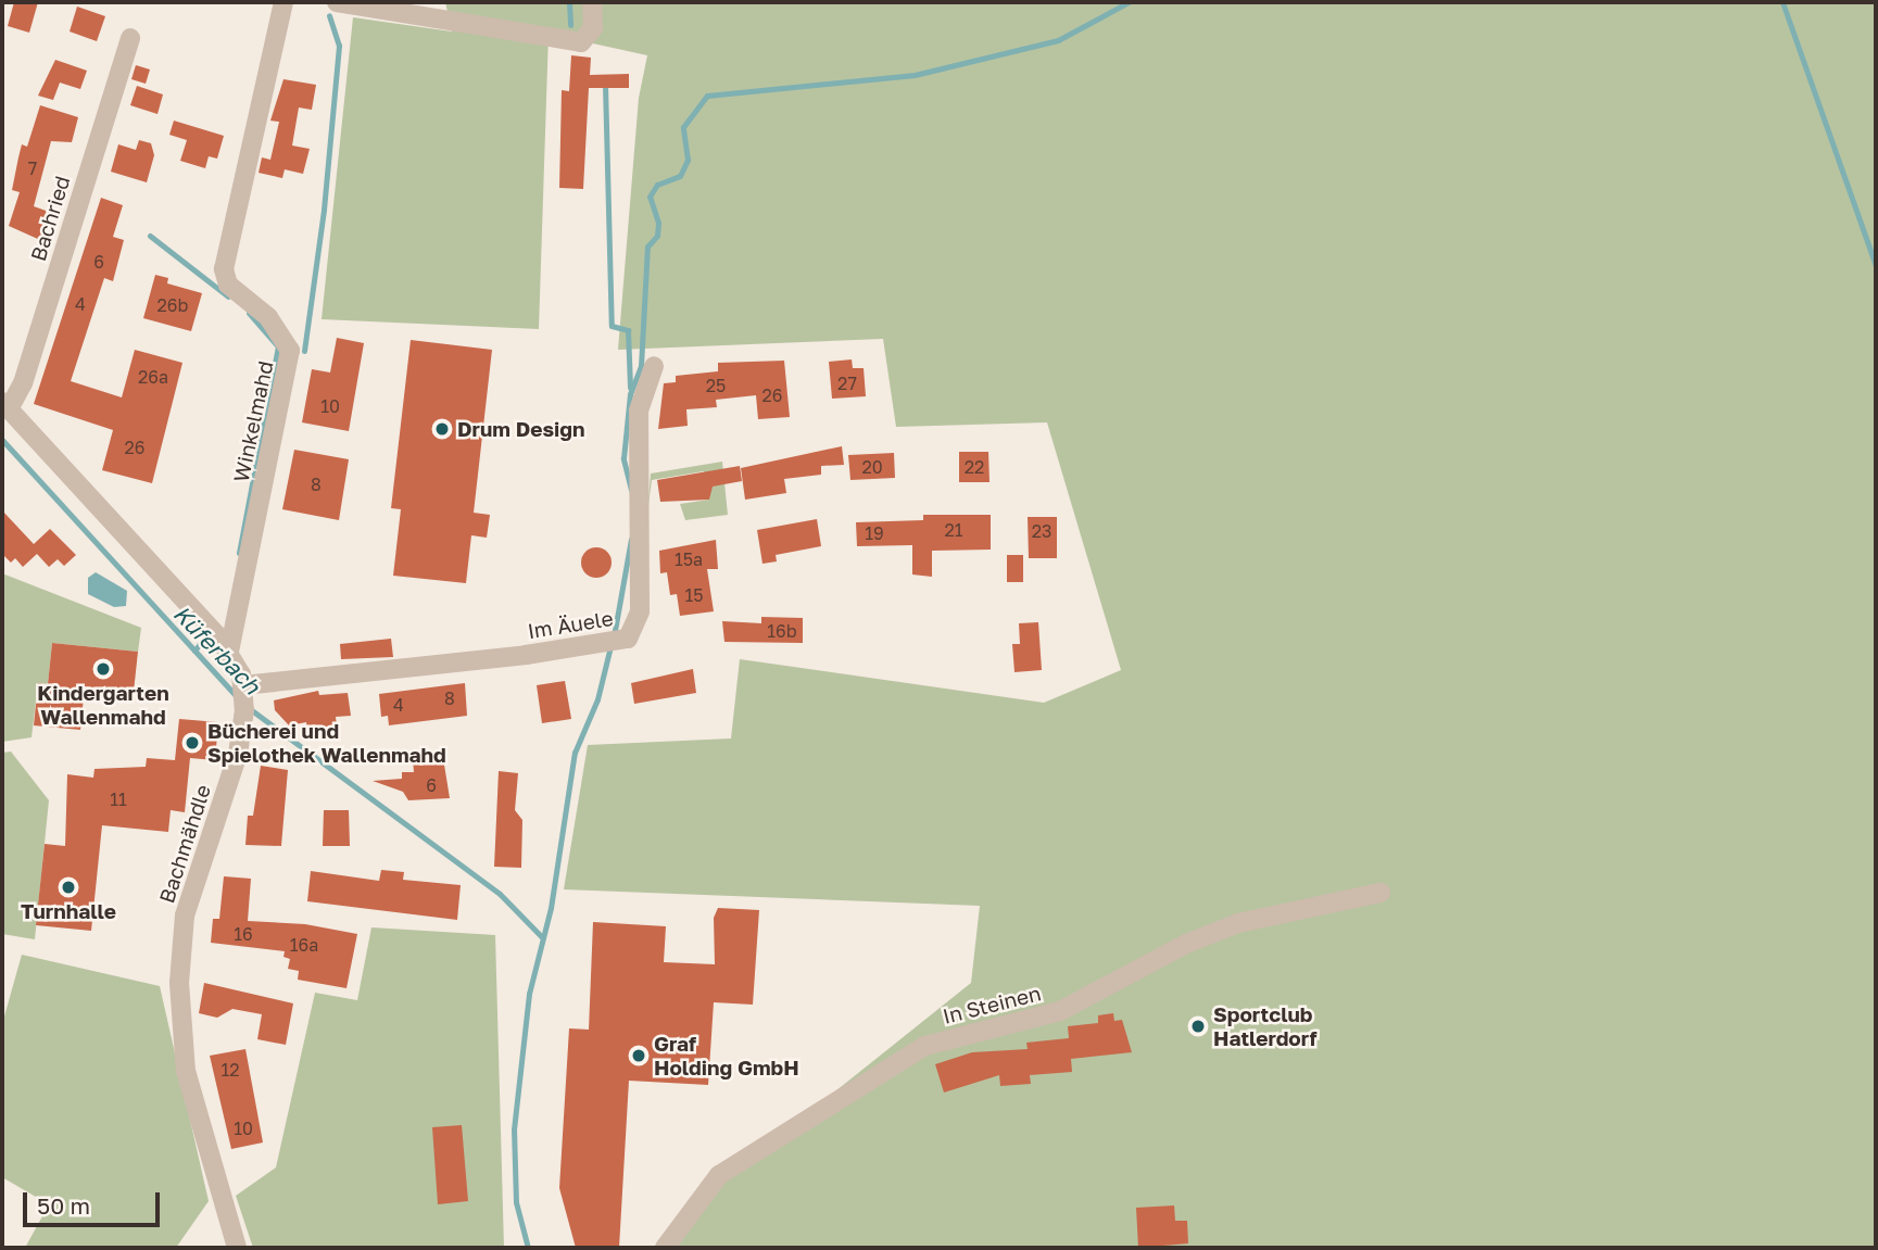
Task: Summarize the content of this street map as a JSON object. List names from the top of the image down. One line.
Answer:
{"streets":{"street":["Bachried","Winkelmahd","Im Äuele","Bachmähdle","In Steinen"]},"crossings":[["Im Äuele","Bachmähdle"]],"water":["Küferbach"],"places":["Drum Design","Kindergarten Wallenmahd","Bücherei und Spielothek Wallenmahd","Turnhalle","Sportclub Hatlerdorf","Graf Holding GmbH"],"house_numbers":["7","6","4","26b","26a","27","25","26","10","26","20","22","8","21","23","19","15a","15","16b","8","4","6","11","16","16a","12","10"],"scale_bar":"50 m"}
